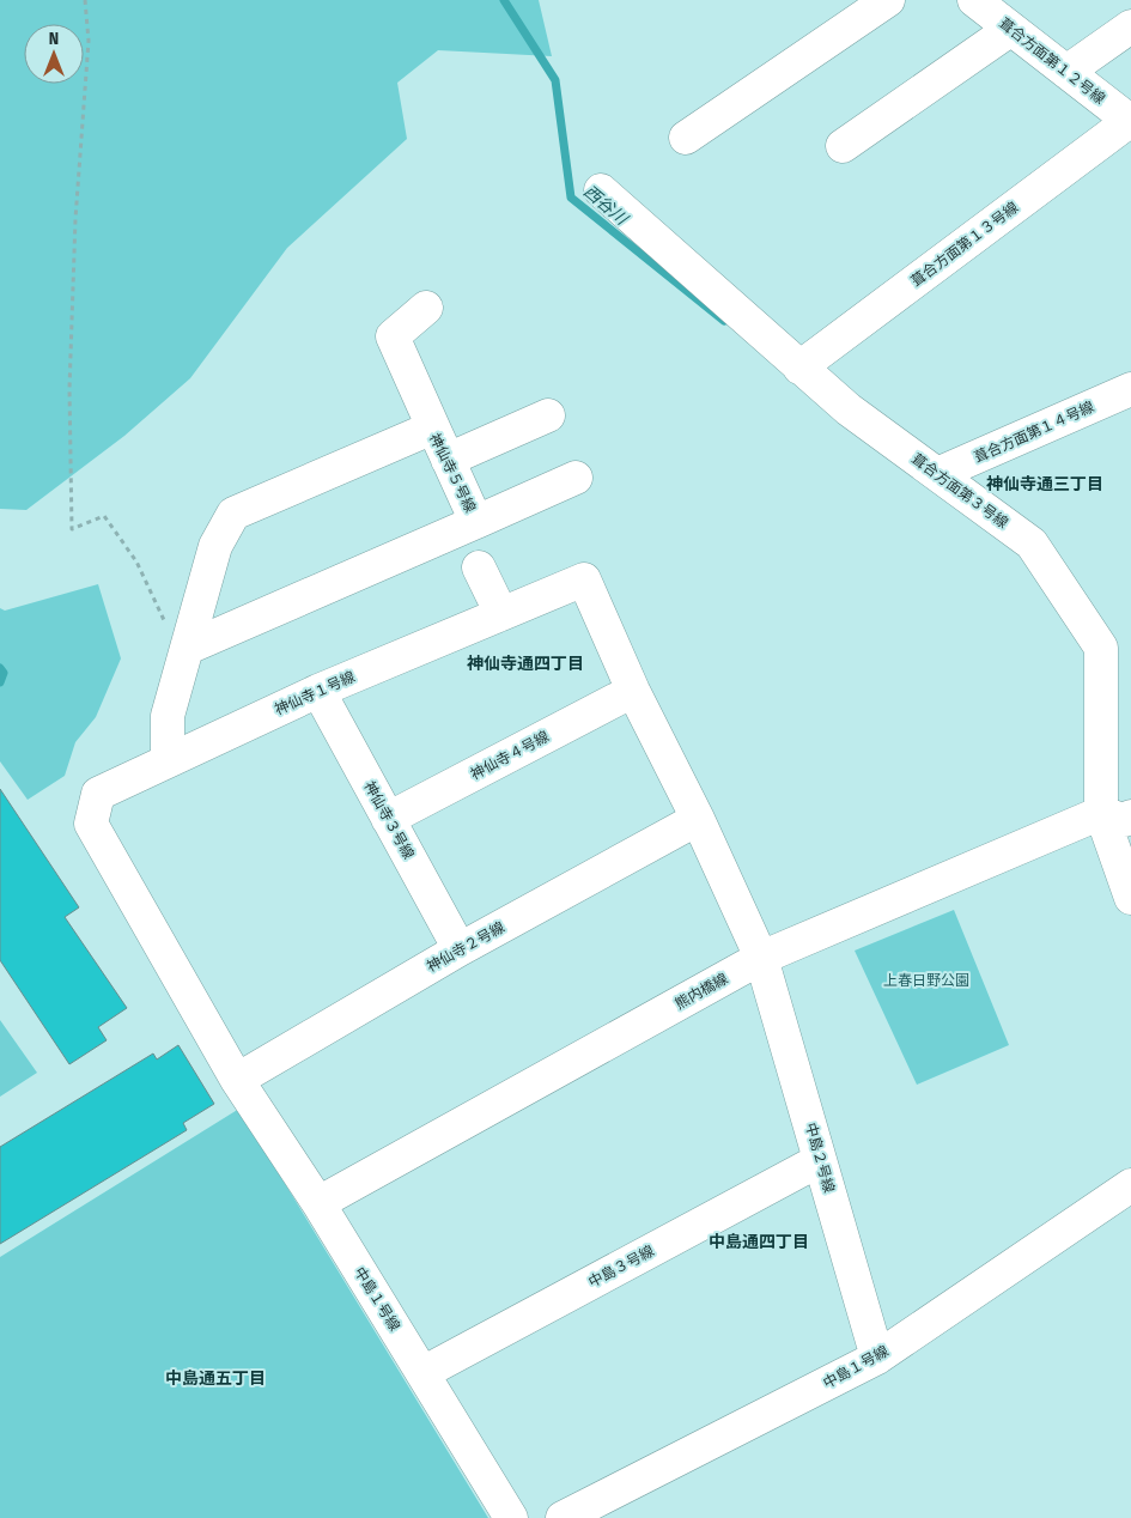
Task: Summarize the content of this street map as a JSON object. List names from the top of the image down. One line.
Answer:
{"streets":{"street":["葺合方面第１２号線","葺合方面第１３号線","葺合方面第１４号線","神仙寺５号線","葺合方面第３号線","神仙寺１号線","神仙寺４号線","神仙寺３号線","神仙寺２号線","熊内橋線","中島２号線","中島３号線","中島１号線"]},"crossings":[["葺合方面第１２号線","葺合方面第１３号線"],["葺合方面第１３号線","葺合方面第３号線"],["葺合方面第１４号線","葺合方面第３号線"],["神仙寺５号線","神仙寺１号線"],["葺合方面第３号線","熊内橋線"],["神仙寺１号線","神仙寺４号線"],["神仙寺１号線","神仙寺３号線"],["神仙寺１号線","神仙寺２号線"],["神仙寺１号線","熊内橋線"],["神仙寺１号線","中島２号線"],["神仙寺１号線","中島１号線"],["神仙寺４号線","神仙寺３号線"],["神仙寺３号線","神仙寺２号線"],["熊内橋線","中島２号線"],["熊内橋線","中島１号線"],["中島２号線","中島３号線"],["中島２号線","中島１号線"],["中島３号線","中島１号線"]],"districts":["神仙寺通三丁目","神仙寺通四丁目","中島通四丁目","中島通五丁目"],"water":["西谷川"],"parks":["上春日野公園"],"north":"top"}
